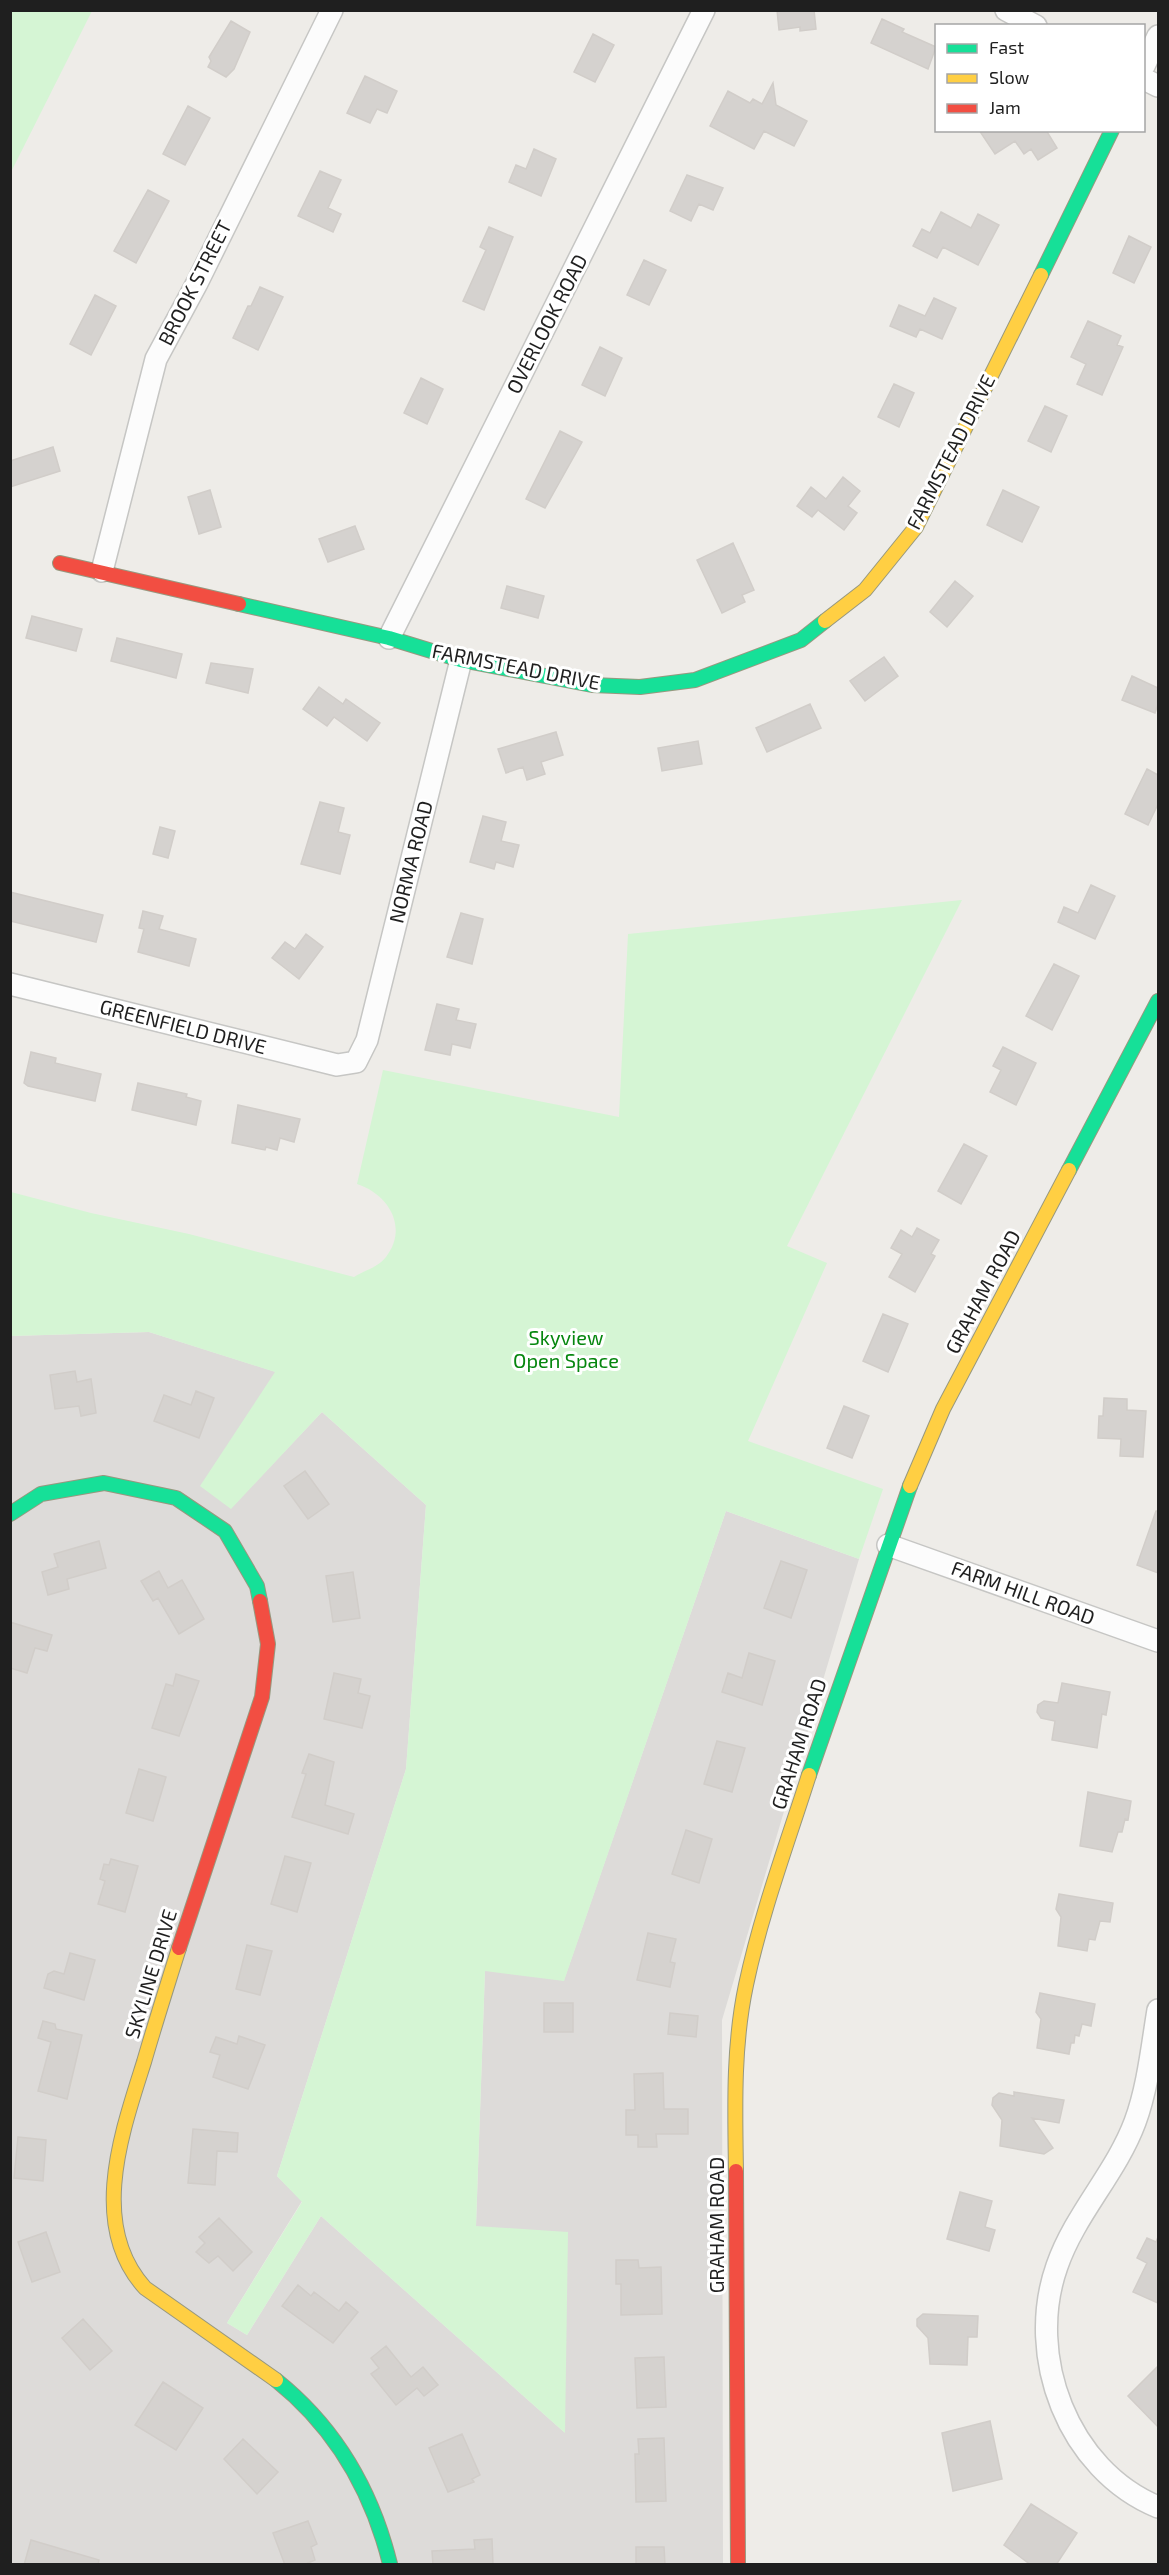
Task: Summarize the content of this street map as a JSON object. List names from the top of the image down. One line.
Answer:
{"streets":{"street":["BROOK STREET","OVERLOOK ROAD","FARMSTEAD DRIVE","NORMA ROAD","GREENFIELD DRIVE","GRAHAM ROAD","FARM HILL ROAD","SKYLINE DRIVE"]},"crossings":[["BROOK STREET","FARMSTEAD DRIVE"],["OVERLOOK ROAD","FARMSTEAD DRIVE"],["FARMSTEAD DRIVE","NORMA ROAD"],["NORMA ROAD","GREENFIELD DRIVE"],["GRAHAM ROAD","FARM HILL ROAD"]],"parks":["Skyview Open Space"],"legend":["Fast","Slow","Jam"]}
